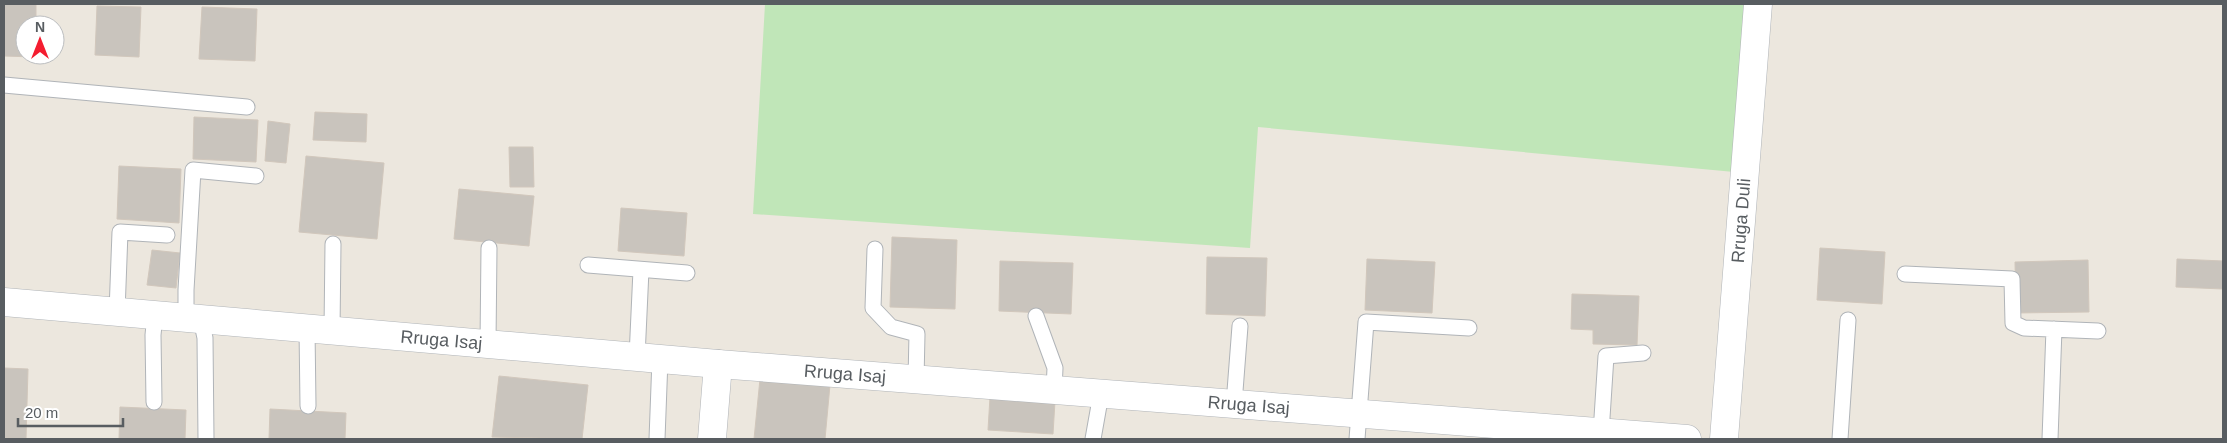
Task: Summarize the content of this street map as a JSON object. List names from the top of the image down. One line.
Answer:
{"streets":{"street":["Rruga Duli","Rruga Isaj"]},"scale_bar":"20 m","north":"top"}
